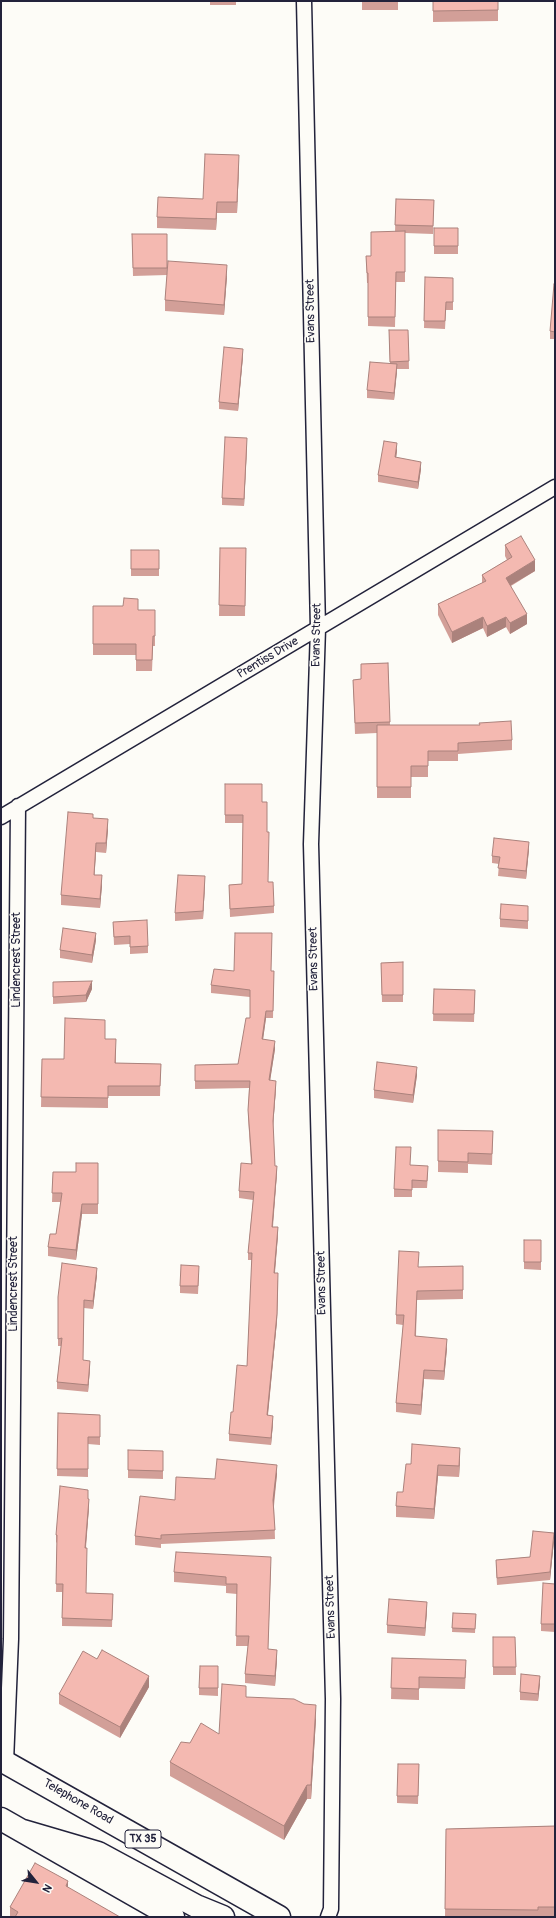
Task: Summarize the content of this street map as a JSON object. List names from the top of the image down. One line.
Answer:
{"streets":{"main road":["Telephone Road","TX 35"],"street":["Evans Street","Prentiss Drive","Lindencrest Street"]},"crossings":[["Evans Street","Prentiss Drive"],["Prentiss Drive","Lindencrest Street"],["Lindencrest Street","Telephone Road"]],"north":"bottom right"}
